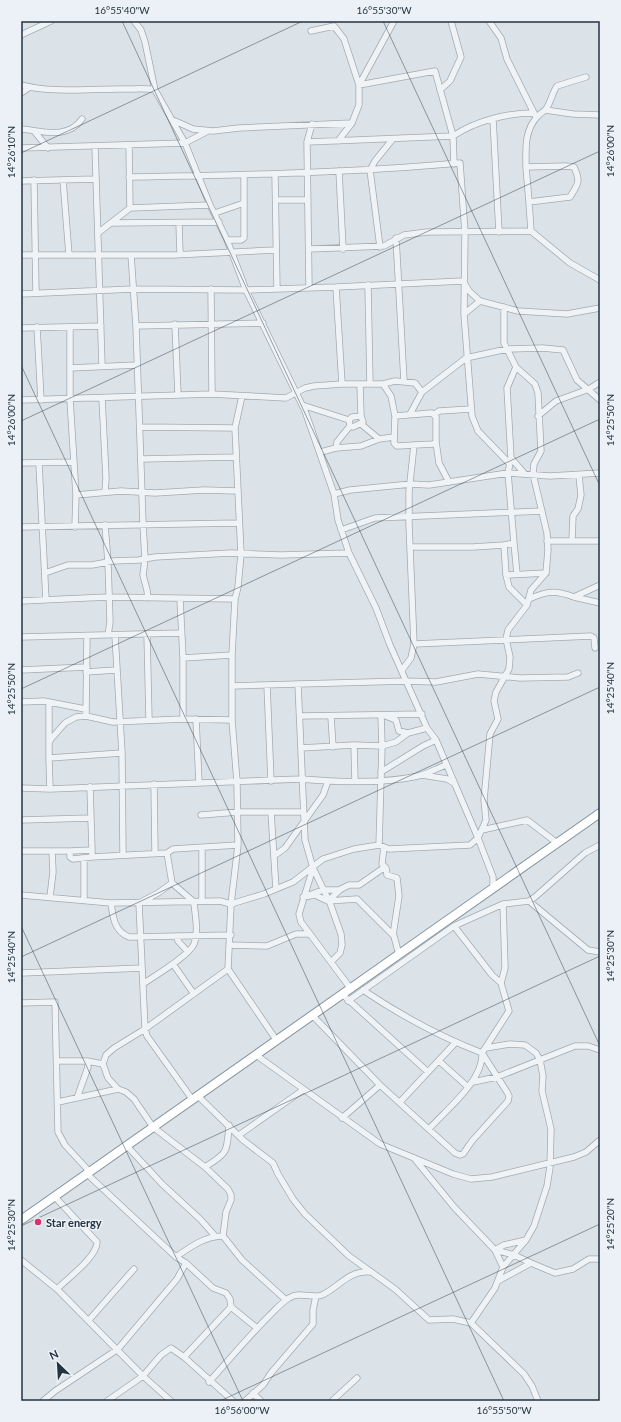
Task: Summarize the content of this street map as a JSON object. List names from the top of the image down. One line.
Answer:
{"places":["Star energy"],"north":"top left","coordinates":["16°55'40\"W","16°55'30\"W","14°26'00\"N","14°26'10\"N","14°25'50\"N","14°25'40\"N","14°25'30\"N","14°25'20\"N","16°56'00\"W","16°55'50\"W"]}
